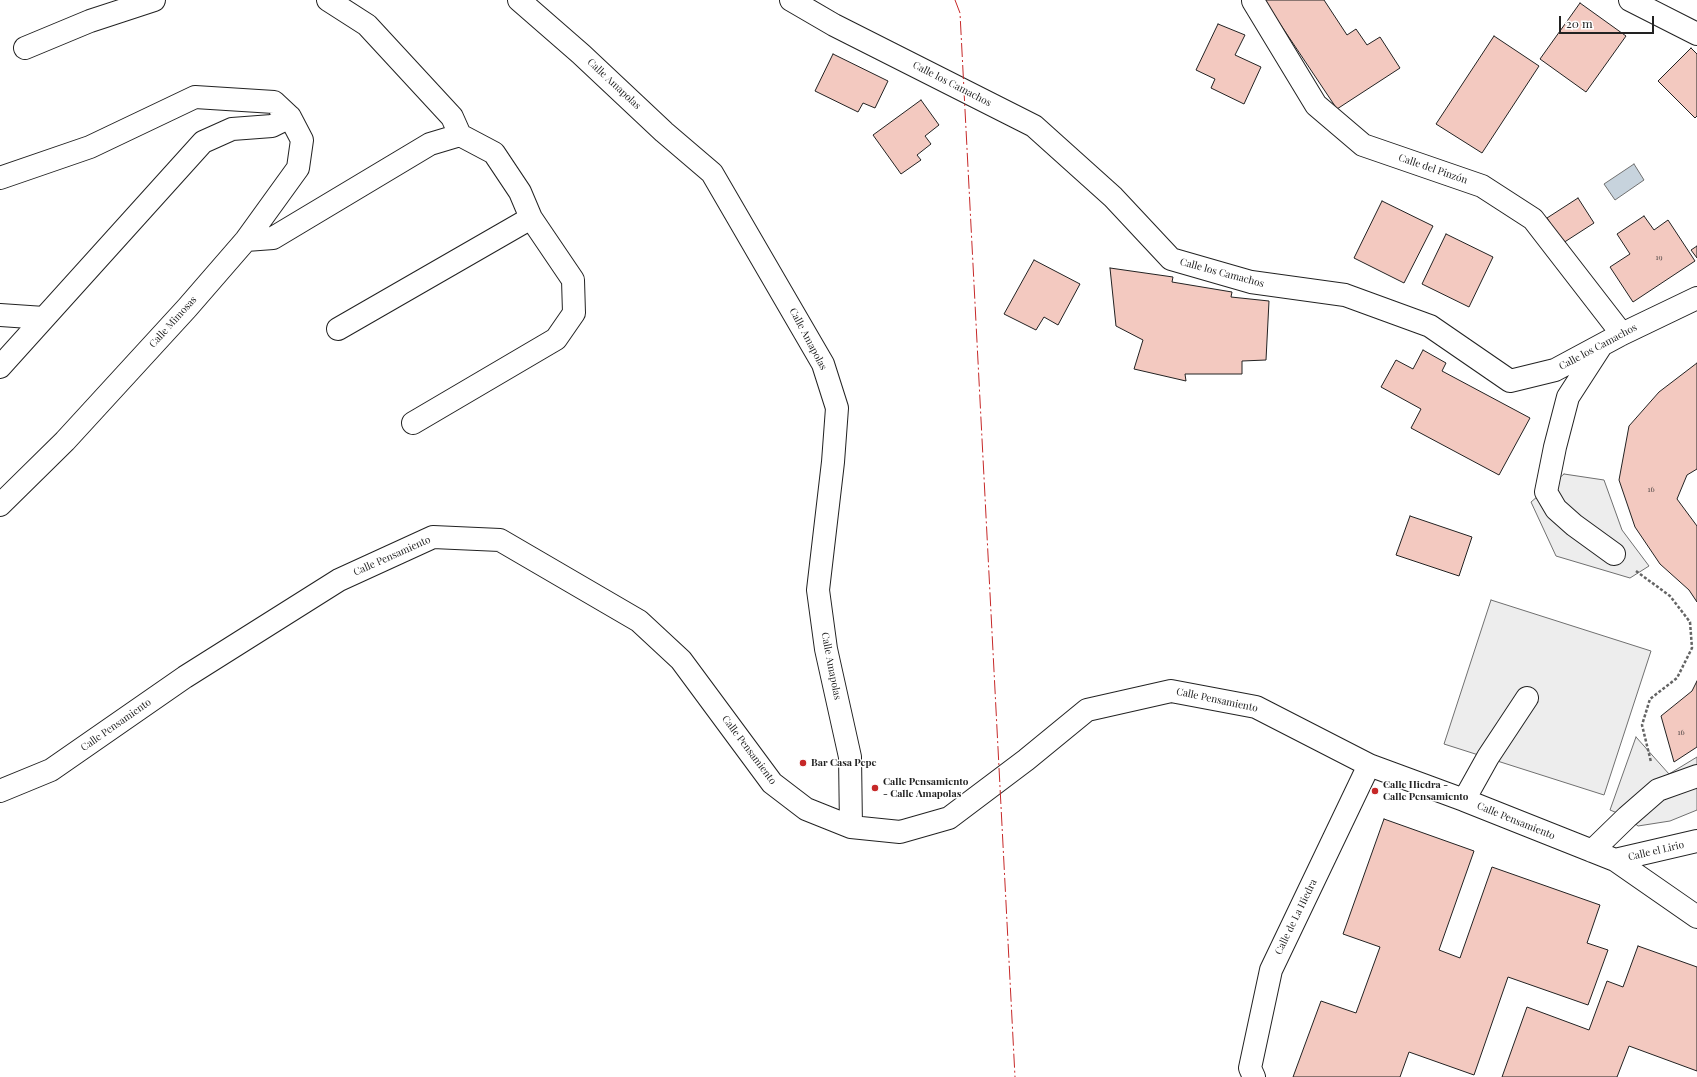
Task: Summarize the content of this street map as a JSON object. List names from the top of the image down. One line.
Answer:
{"streets":{"street":["Calle Amapolas","Calle los Camachos","Calle del Pinzón","Calle Mimosas","Calle Pensamiento","Calle el Lirio","Calle de La Hiedra"]},"crossings":[["Calle Amapolas","Calle Pensamiento"],["Calle los Camachos","Calle del Pinzón"],["Calle Pensamiento","Calle el Lirio"],["Calle Pensamiento","Calle de La Hiedra"]],"places":["Bar Casa Pepe","Calle Pensamiento - Calle Amapolas","Calle Hiedra - Calle Pensamiento"],"house_numbers":["19","16","16"],"scale_bar":"20 m"}
